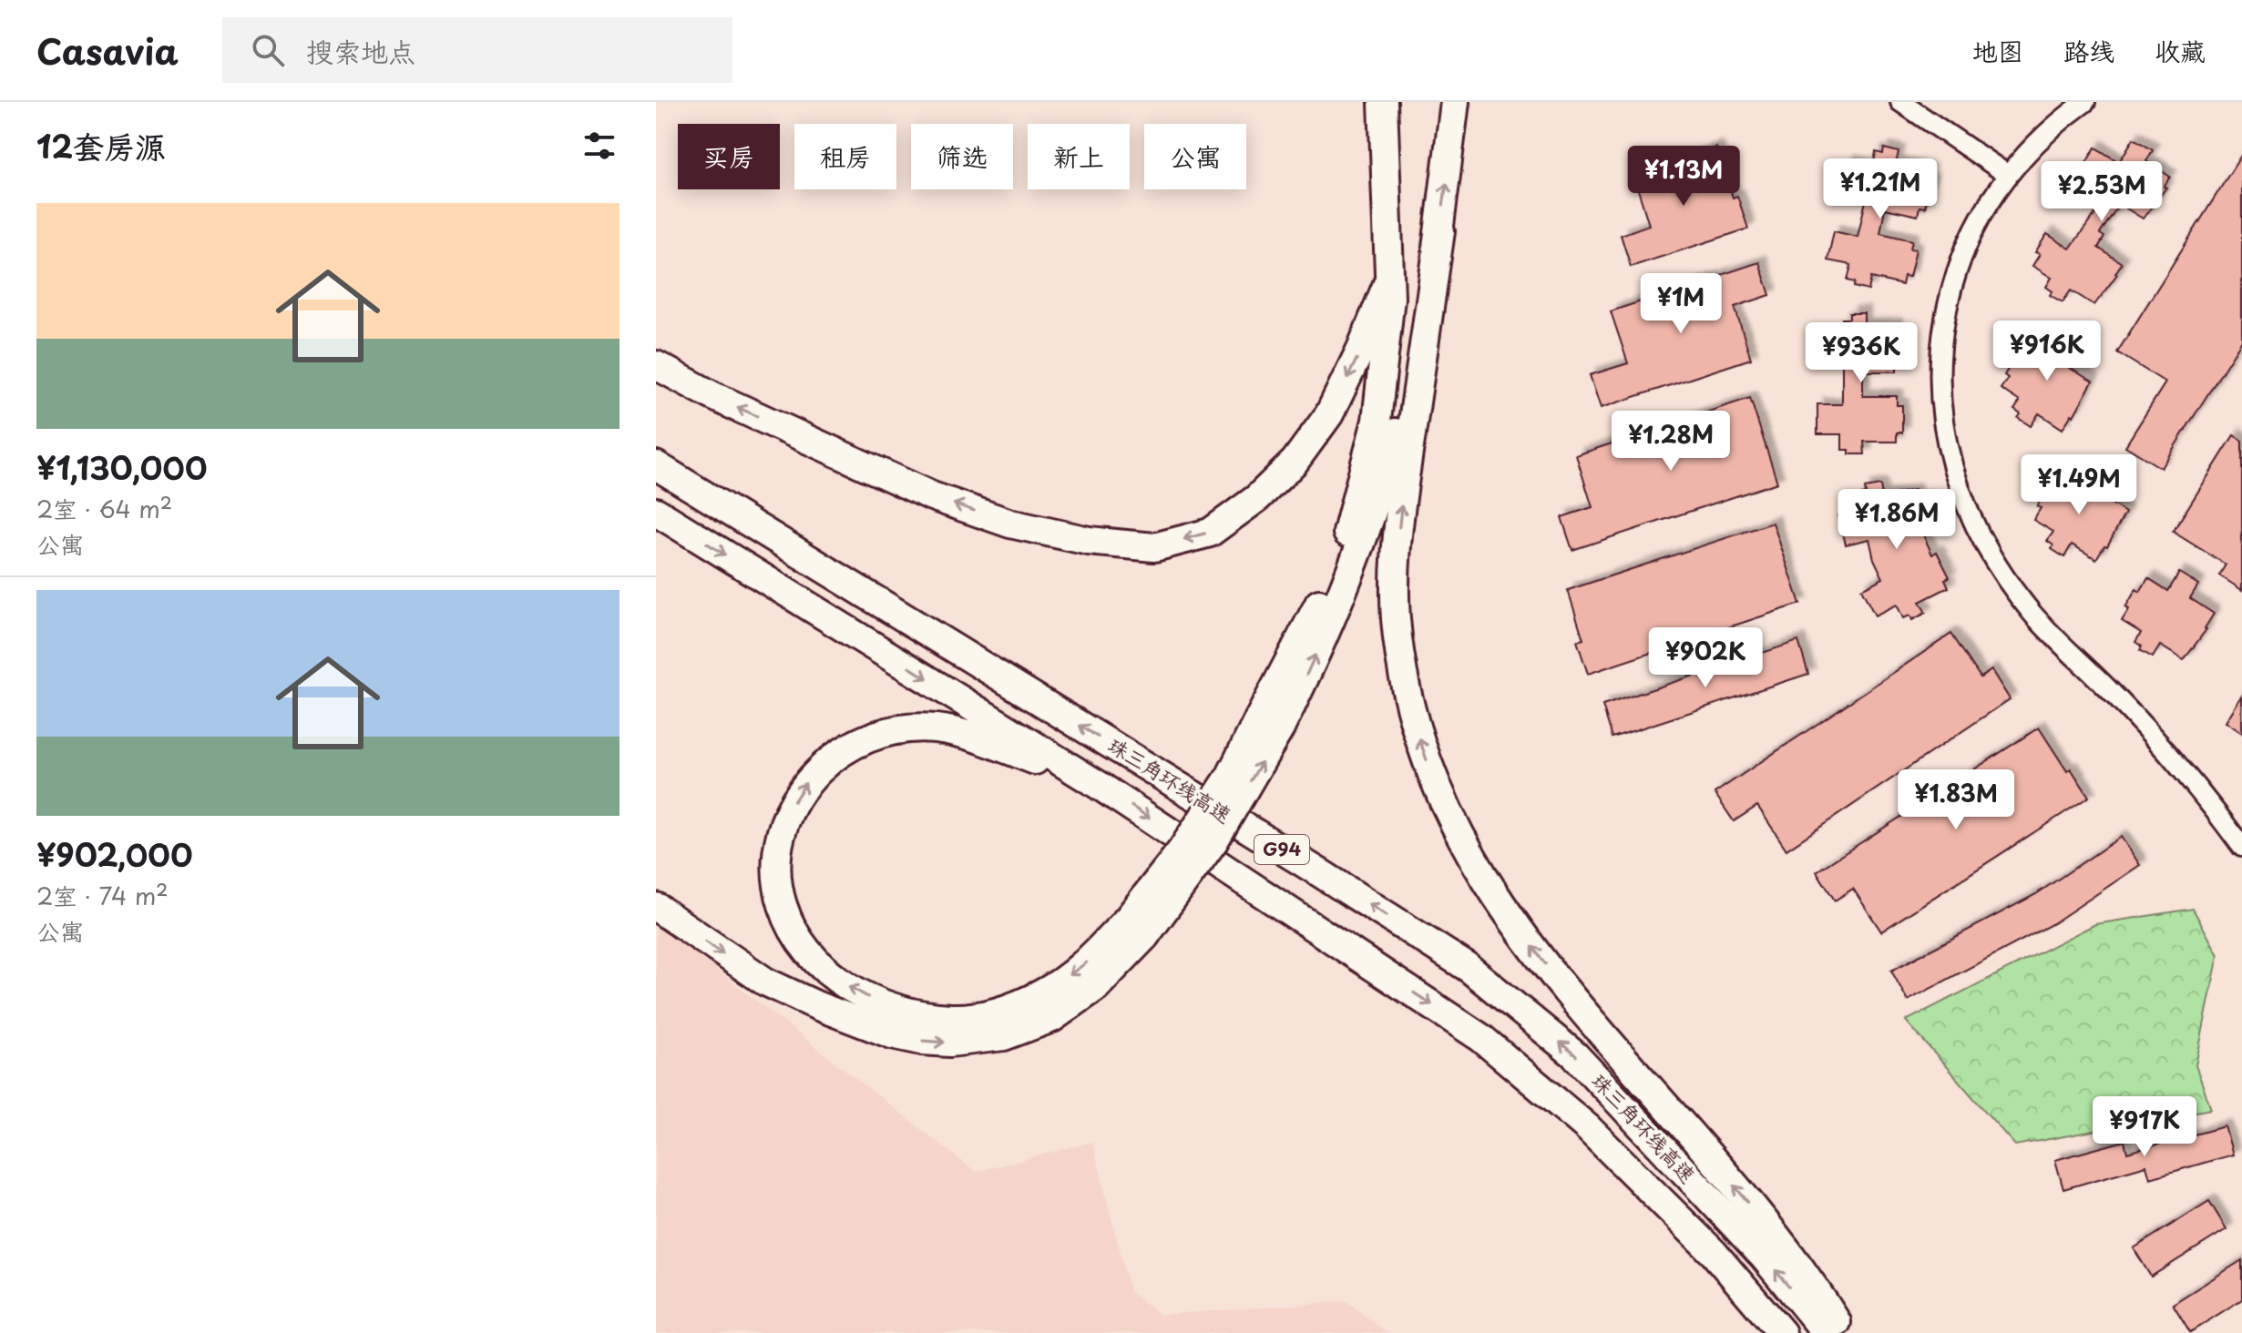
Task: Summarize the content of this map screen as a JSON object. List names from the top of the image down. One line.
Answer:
{"streets":{"highway":["珠三角环线高速","G94"]},"page":{"header":"Casavia","search":"搜索地点","nav":["地图","路线","收藏"],"heading":"12套房源","chip":["买房","租房","筛选","新上","公寓"],"price":["¥1.13M","¥1.21M","¥2.53M","¥1M","¥916K","¥936K","¥1.28M","¥1.49M","¥1.86M","¥902K","¥1.83M","¥917K"],"list":[{"name":"¥1,130,000","note":"2室 · 64 m² · 公寓"},{"name":"¥902,000","note":"2室 · 74 m² · 公寓"}]}}
